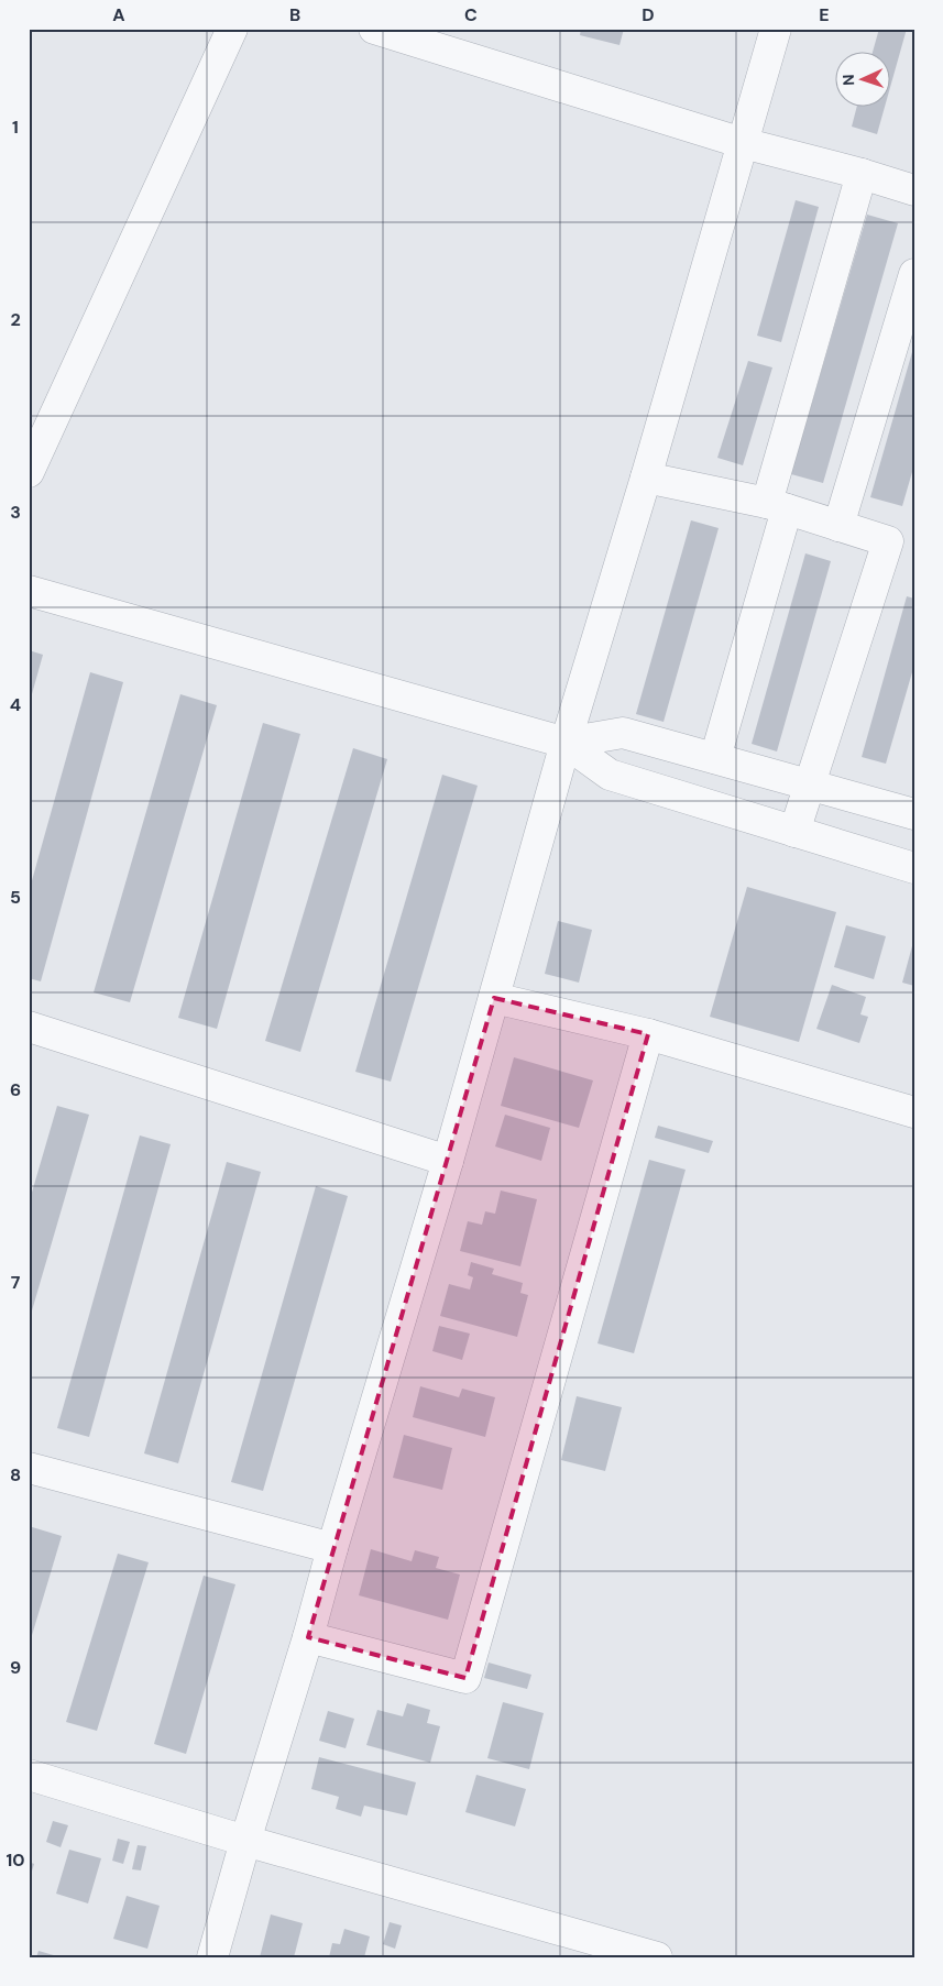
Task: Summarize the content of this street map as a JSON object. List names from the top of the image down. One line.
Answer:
{"north":"left","grid":{"columns":["A","B","C","D","E"],"rows":["1","2","3","4","5","6","7","8","9","10"]}}
